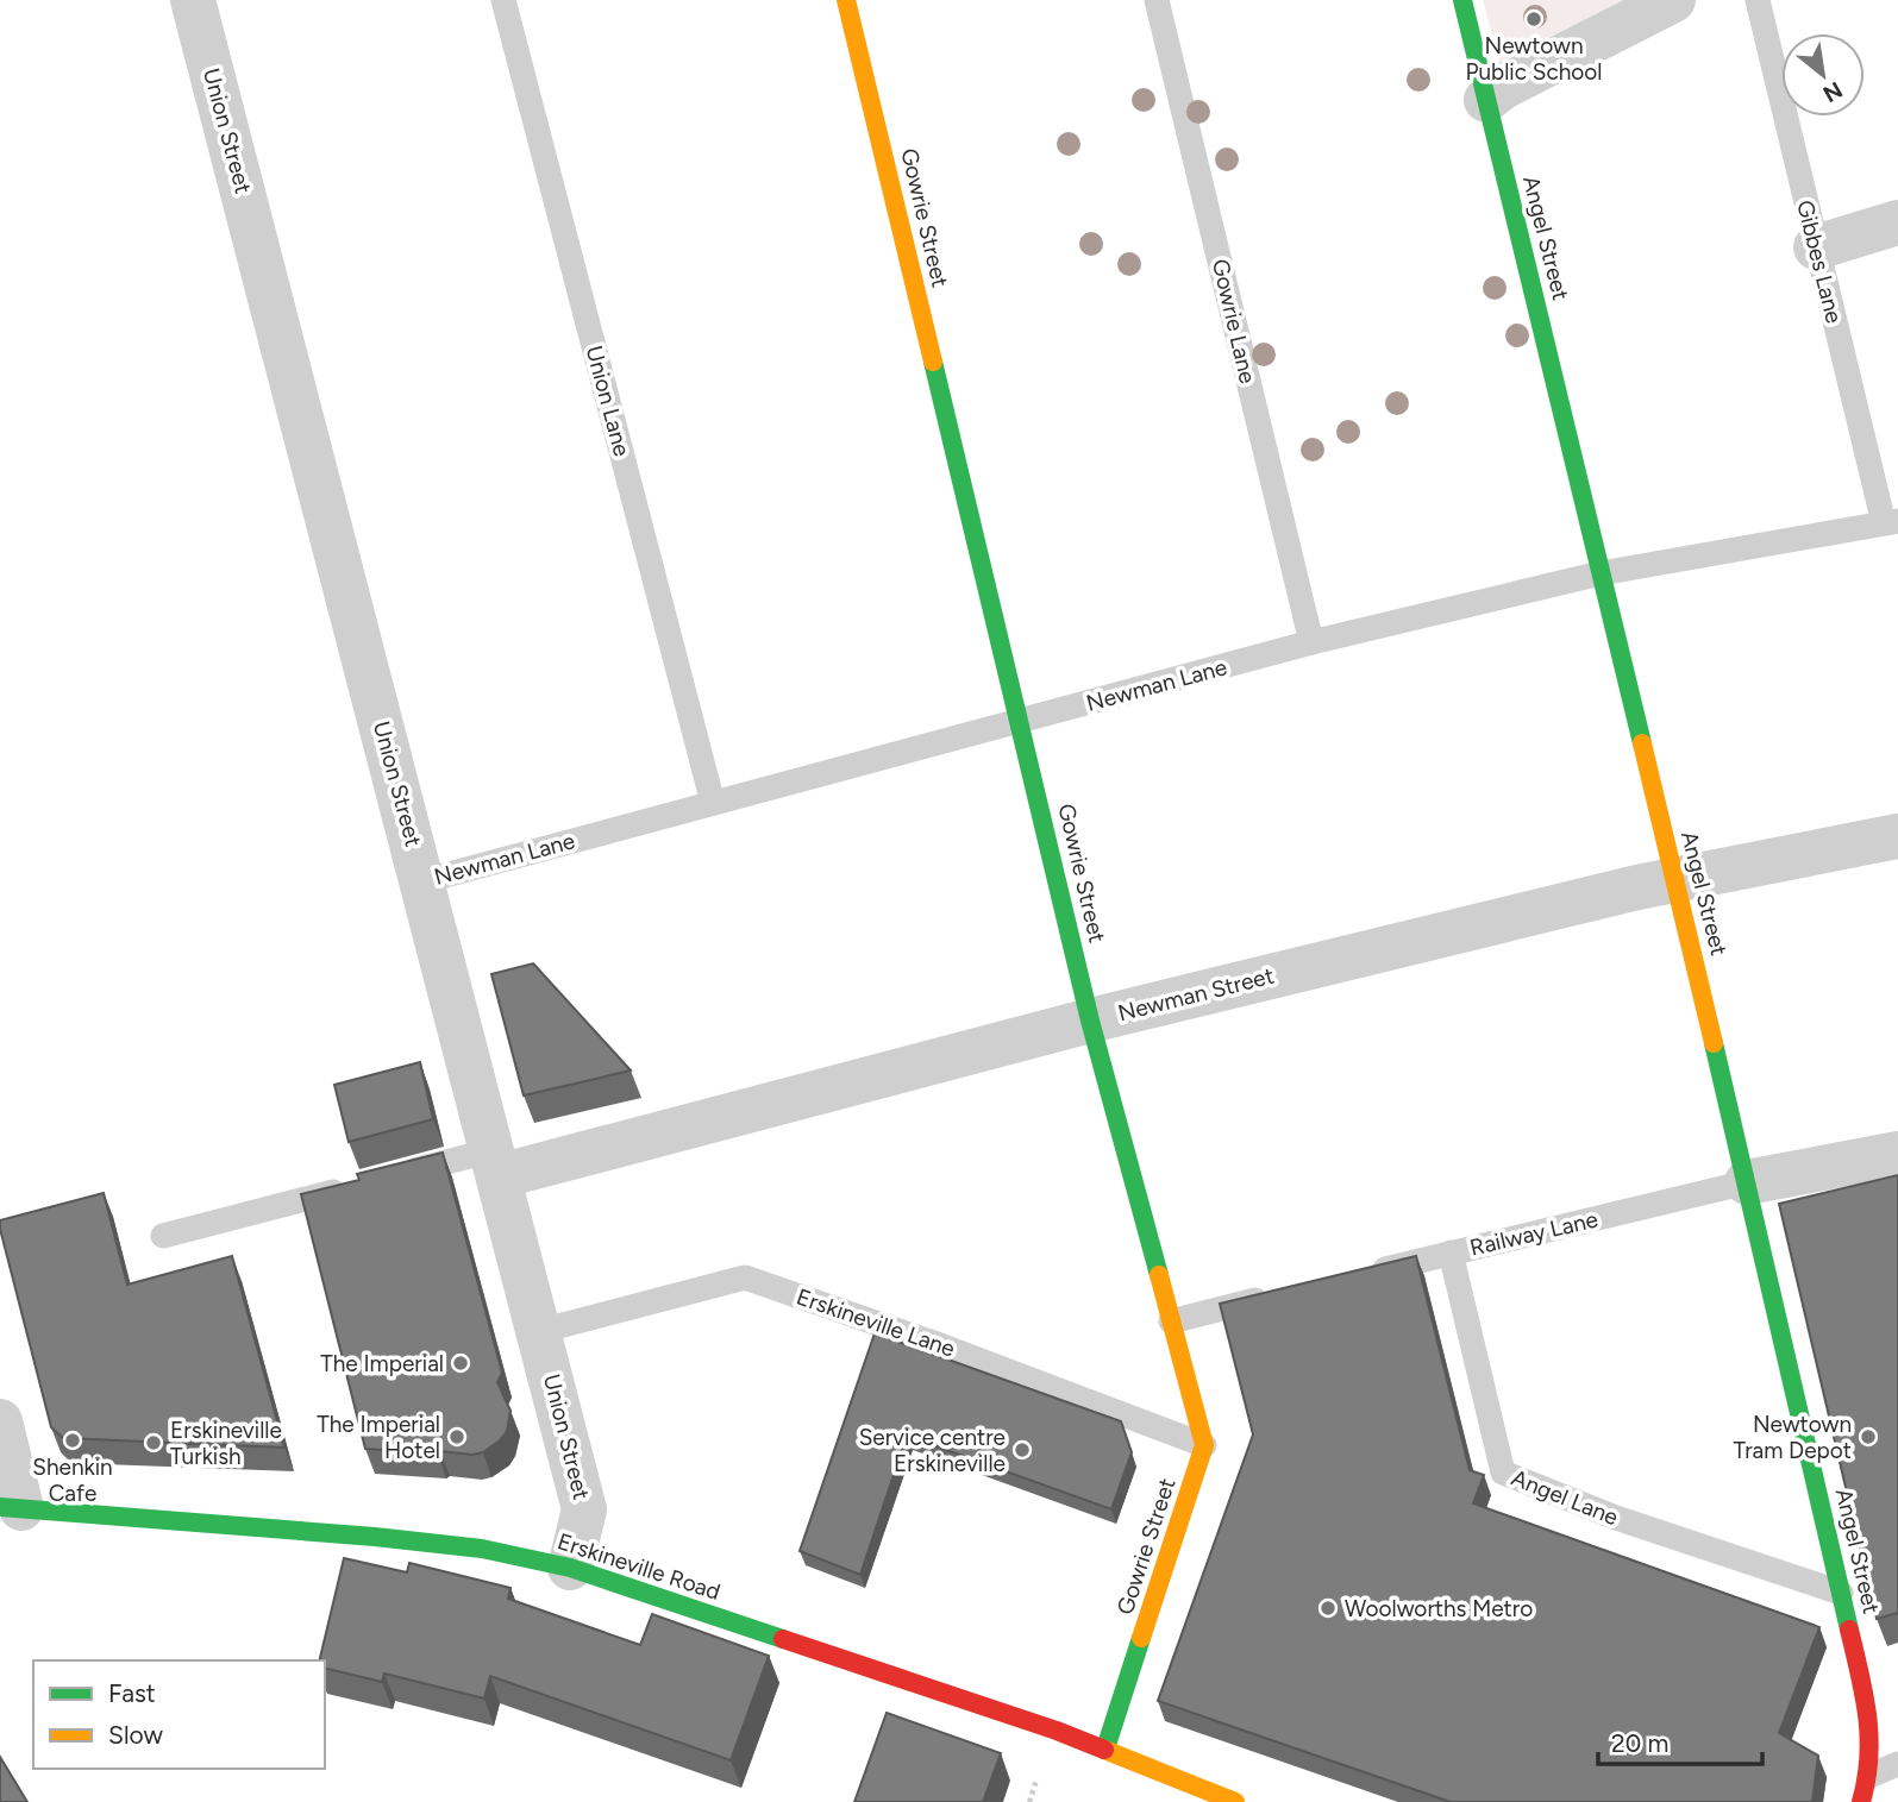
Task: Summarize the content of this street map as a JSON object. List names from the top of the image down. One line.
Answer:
{"streets":{"street":["Union Street","Gowrie Street","Angel Street","Newman Street","Railway Lane","Erskineville Road"],"lane":["Gibbes Lane","Gowrie Lane","Union Lane","Newman Lane","Erskineville Lane","Angel Lane"]},"crossings":[["Union Street","Newman Lane"],["Union Street","Newman Street"],["Union Street","Erskineville Lane"],["Union Street","Erskineville Road"],["Gowrie Street","Newman Lane"],["Gowrie Street","Newman Street"],["Gowrie Street","Erskineville Lane"],["Gowrie Street","Erskineville Road"],["Angel Street","Newman Lane"],["Angel Street","Newman Street"],["Angel Street","Railway Lane"],["Angel Street","Angel Lane"],["Gibbes Lane","Newman Lane"],["Gowrie Lane","Newman Lane"],["Union Lane","Newman Lane"],["Railway Lane","Angel Lane"]],"places":["Newtown Public School","The Imperial","The Imperial Hotel","Newtown Tram Depot","Shenkin Cafe","Erskineville Turkish","Service centre Erskineville","Woolworths Metro"],"legend":["Fast","Slow"],"scale_bar":"20 m","north":"bottom right"}
